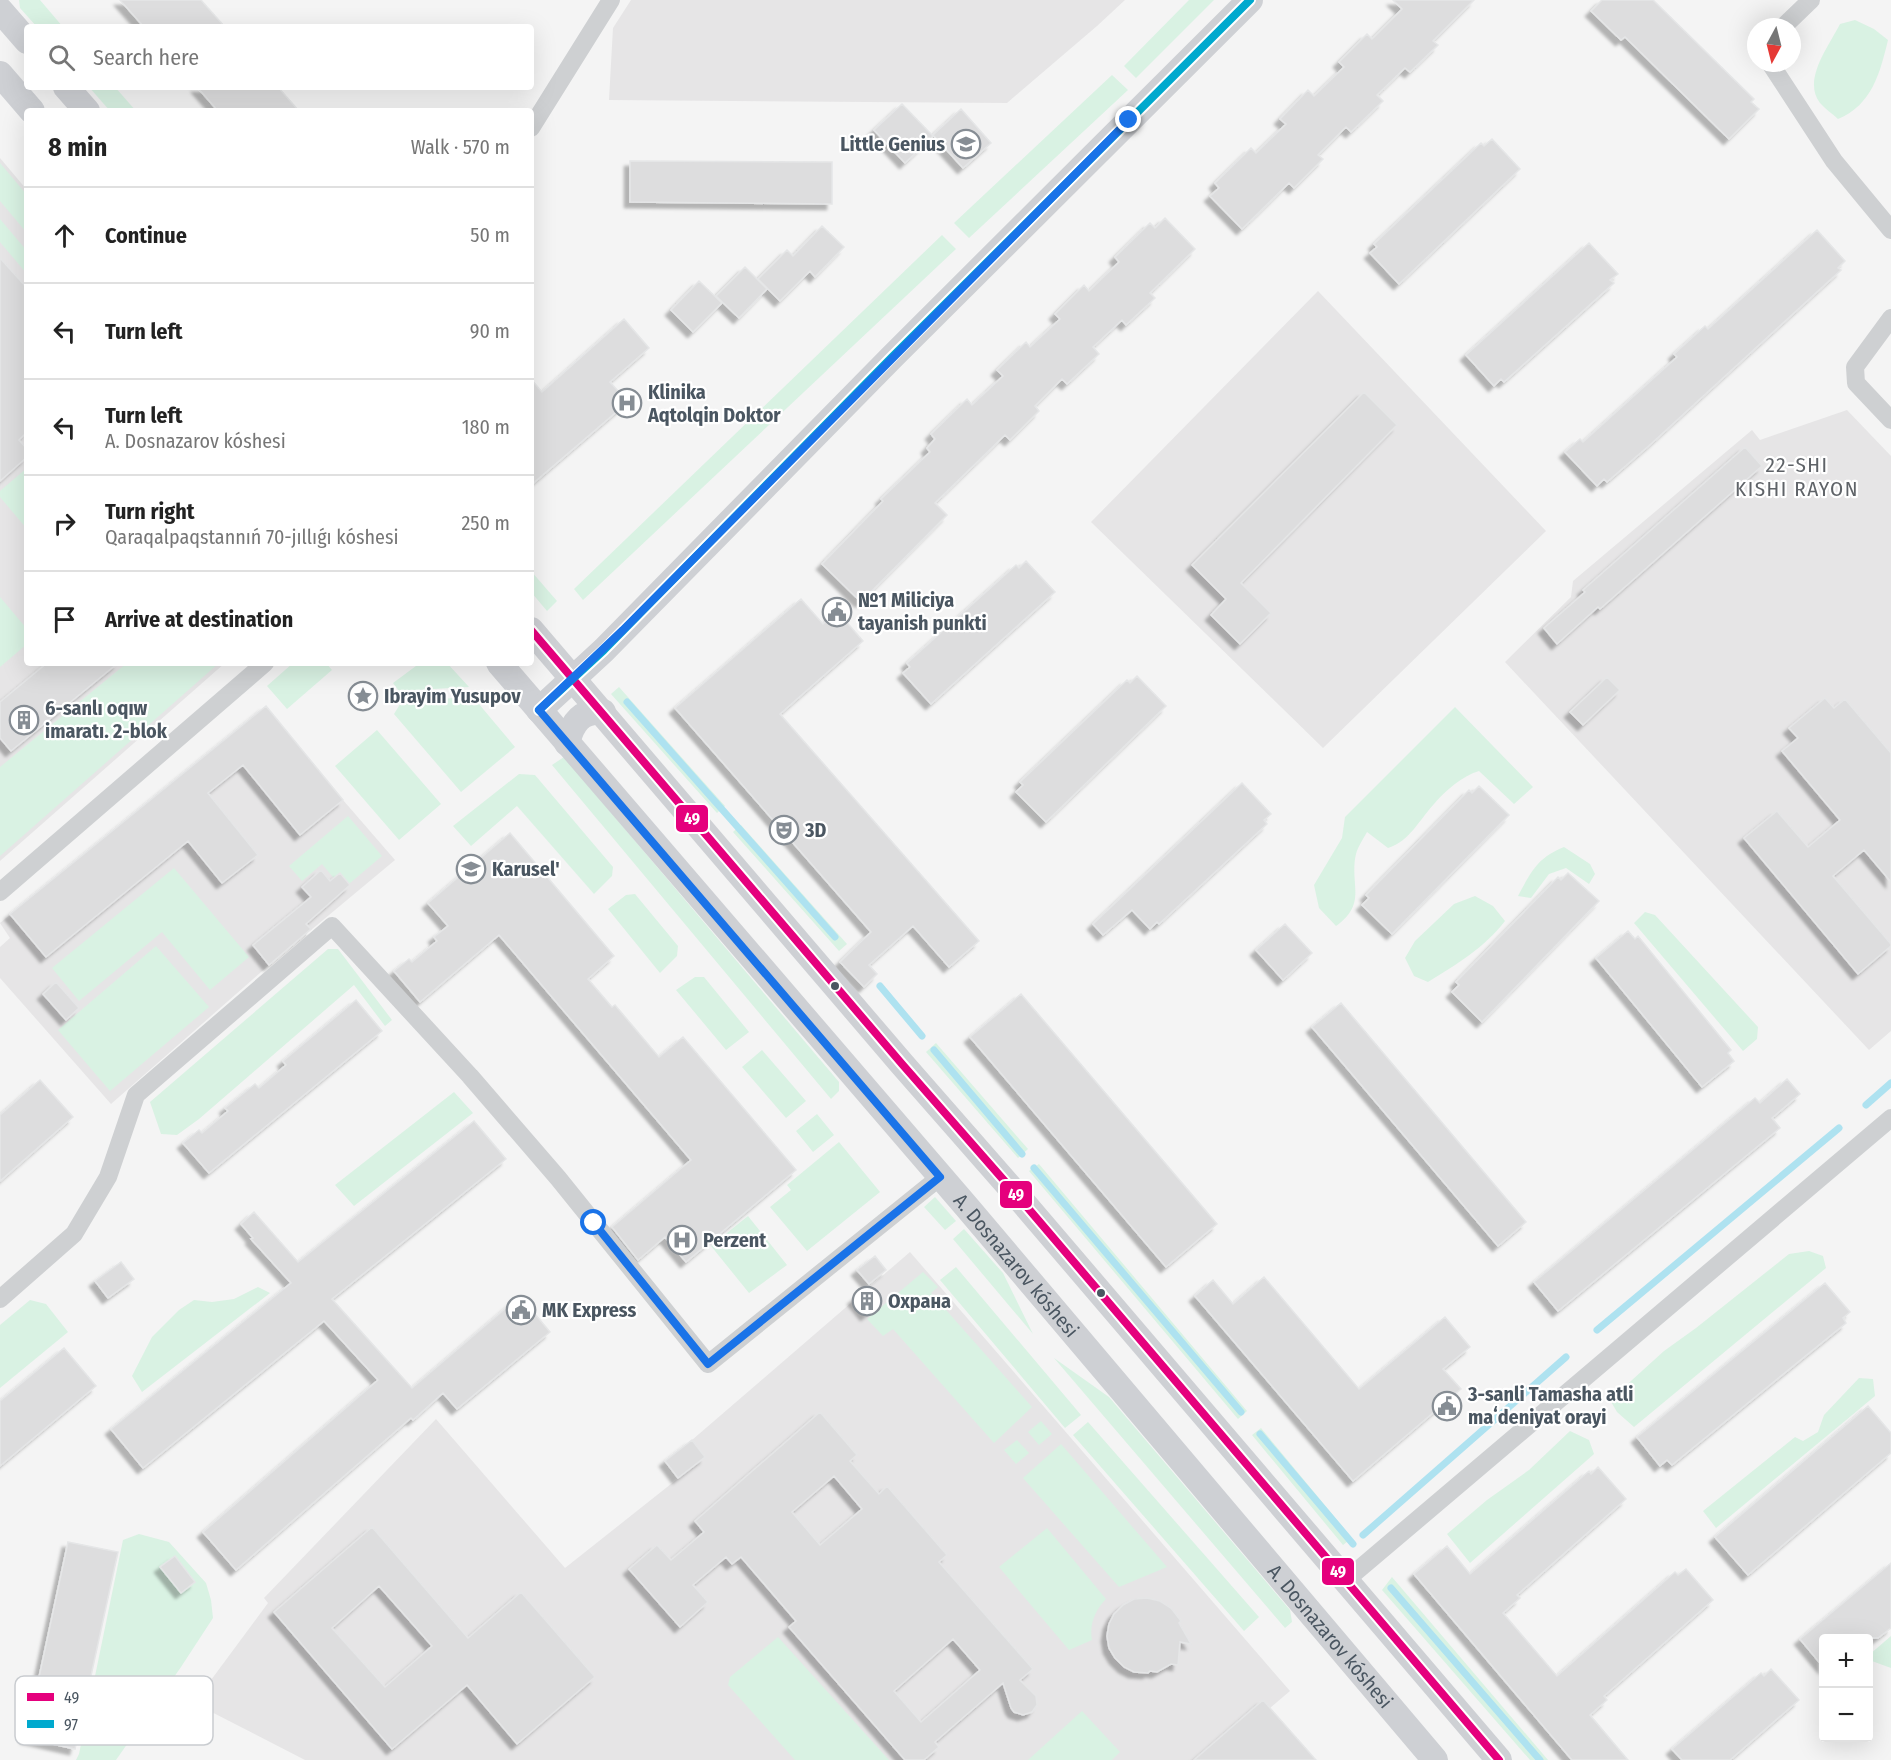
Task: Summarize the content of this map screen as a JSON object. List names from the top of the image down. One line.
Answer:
{"streets":{"main road":["A. Dosnazarov kóshesi"]},"districts":["22-SHI KISHI RAYON"],"places":{"school or university":["Little Genius","Karusel'"],"hospital":["Klinika Aqtolqin Doktor","Perzent"],"public building":["№1 Miliciya tayanish punkti","MK Express","3-sanli Tamasha atli maʻdeniyat orayi"],"place":["Ibrayim Yusupov"],"building":["6-sanlı oqıw imaratı. 2-blok","Охрана"],"theatre":["3D"]},"lines":["transit line 97","transit line 49"],"legend":["49","97"],"north":"bottom","page":{"search":"Search here","heading":["8 min","Walk · 570 m"],"list":[["Continue","50 m"],["Turn left","90 m"],["Turn left","A. Dosnazarov kóshesi","180 m"],["Turn right","Qaraqalpaqstannıń 70-jıllıǵı kóshesi","250 m"],"Arrive at destination"],"map_buttons":["+","−"]}}
